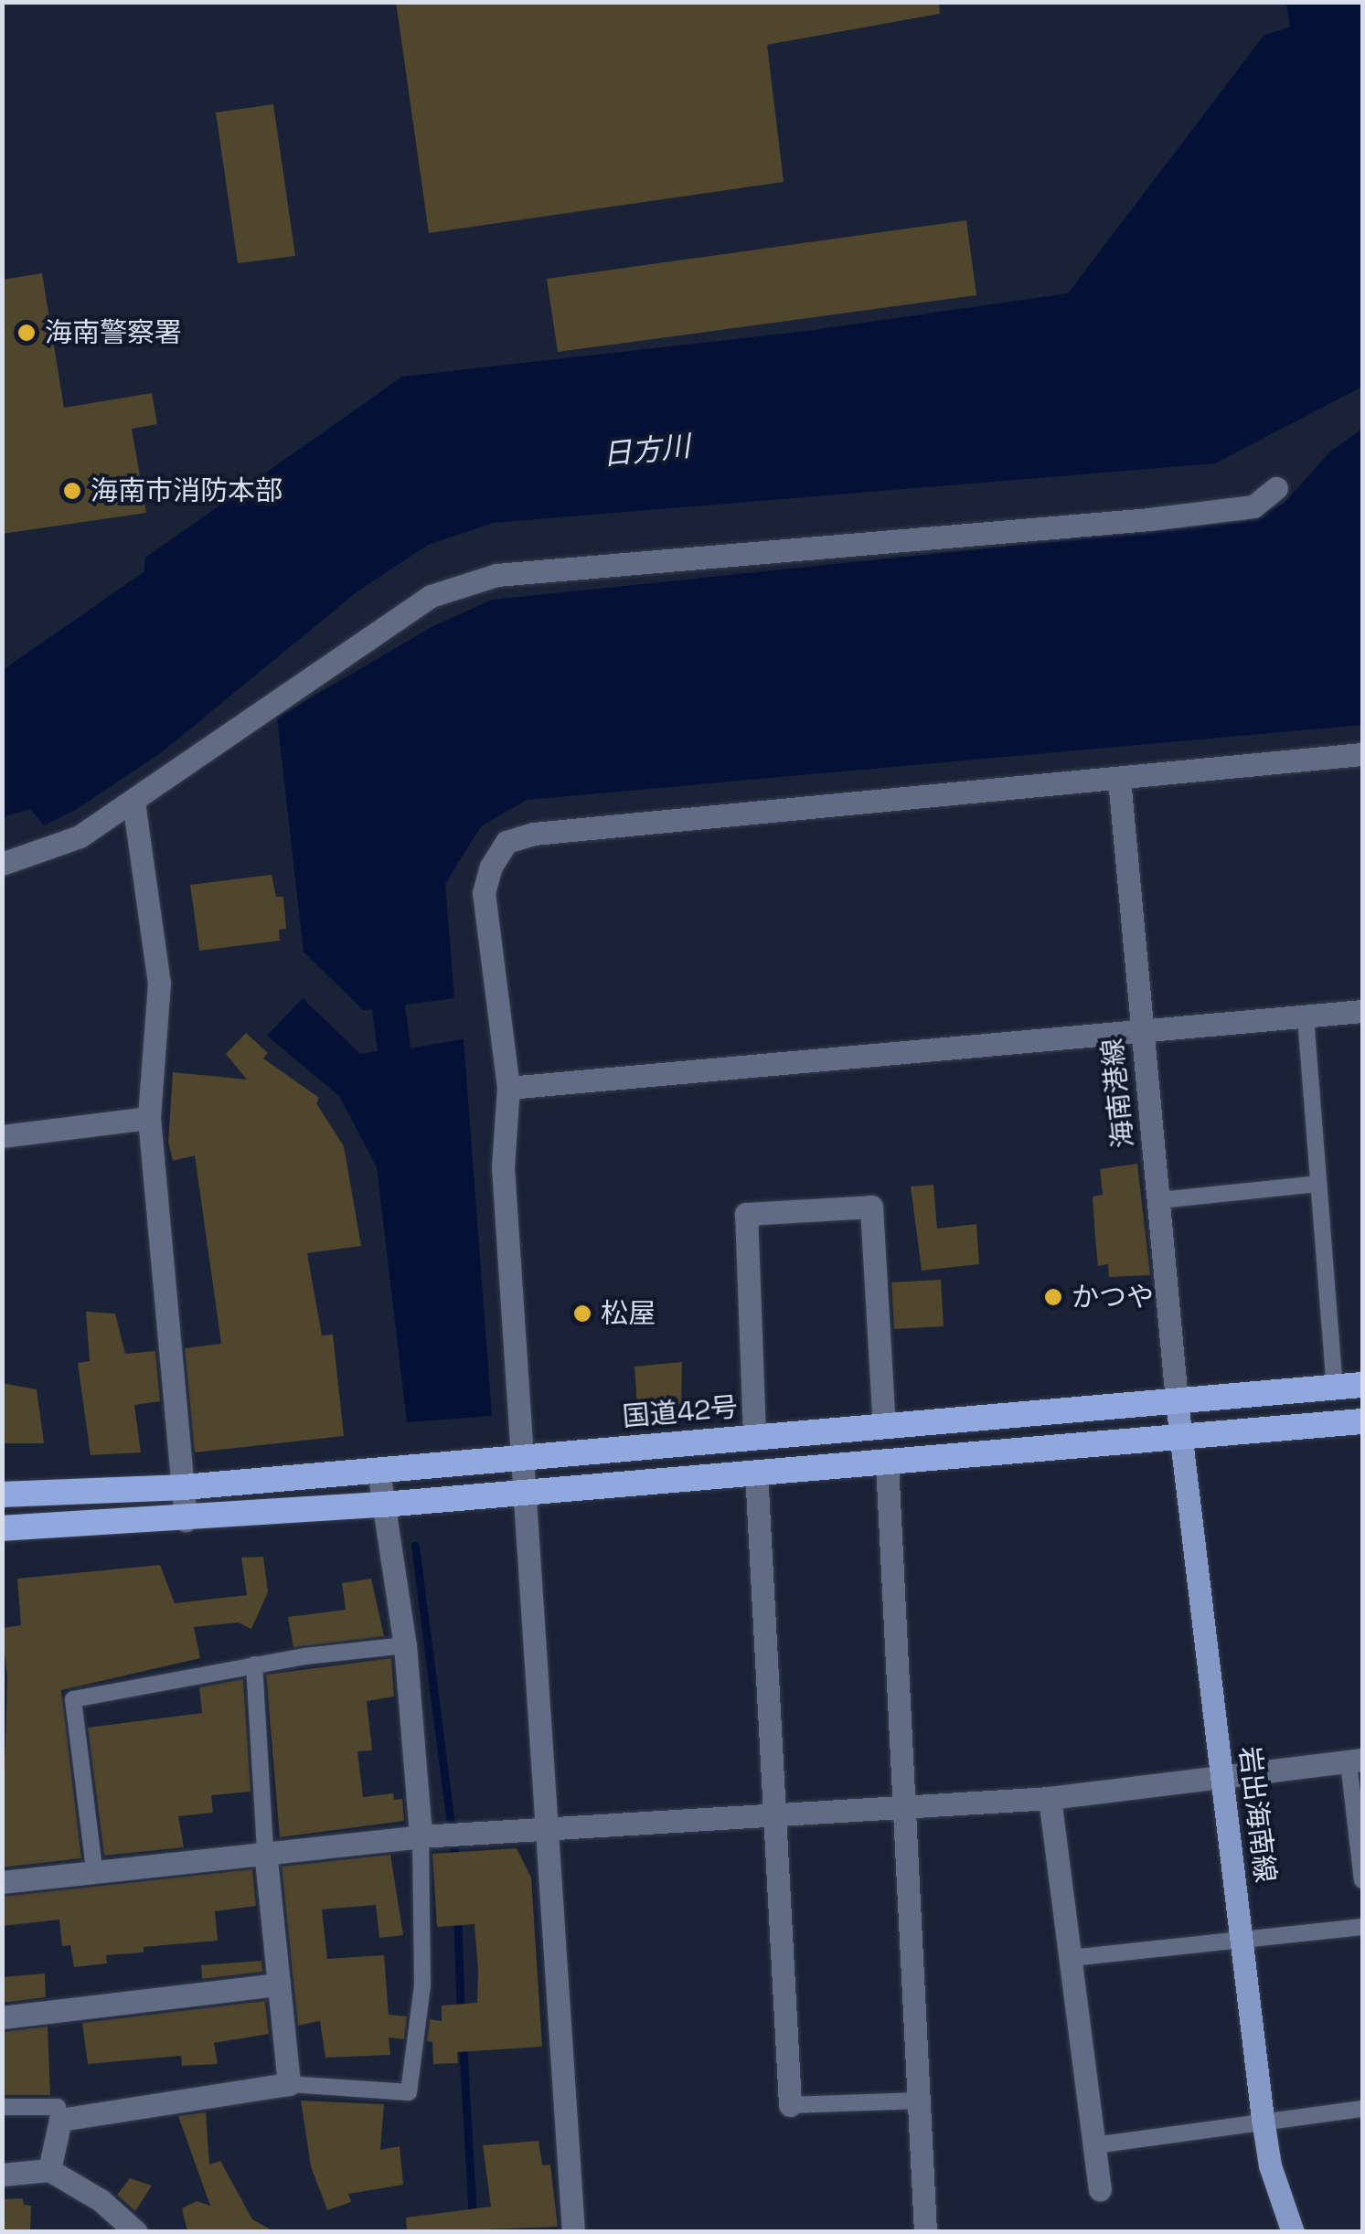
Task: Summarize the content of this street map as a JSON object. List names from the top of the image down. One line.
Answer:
{"streets":{"highway":["国道42号"],"main road":["岩出海南線"],"street":["海南港線"]},"crossings":[["海南港線","国道42号"],["海南港線","岩出海南線"],["国道42号","岩出海南線"]],"water":["日方川"],"places":["海南警察署","海南市消防本部","かつや","松屋"]}
